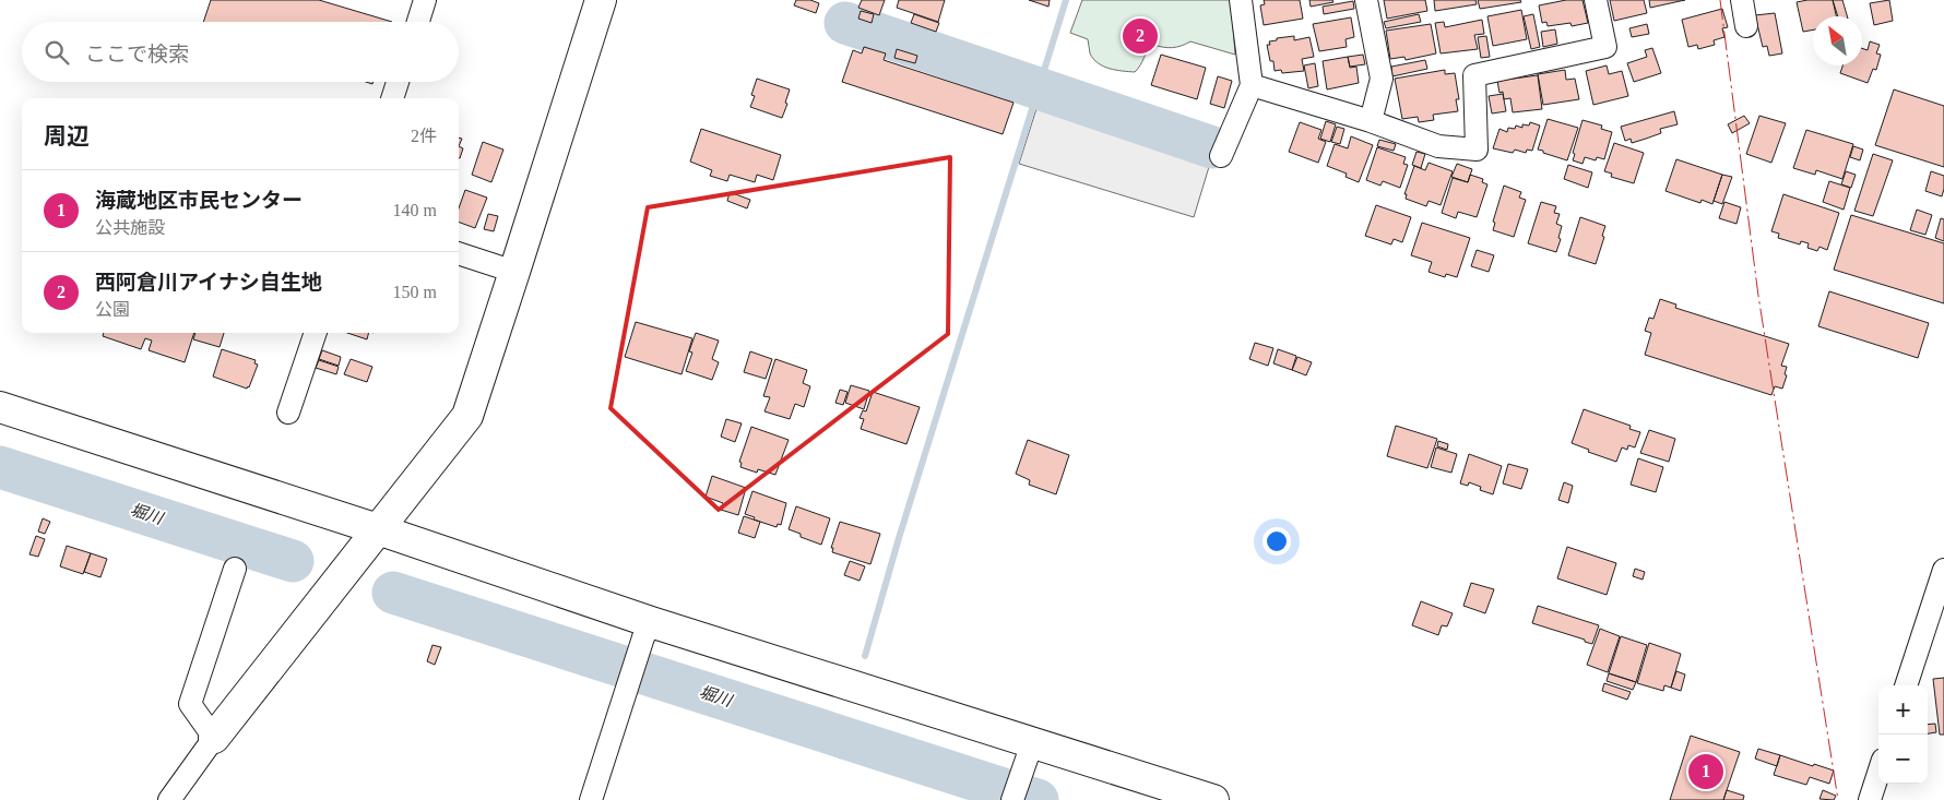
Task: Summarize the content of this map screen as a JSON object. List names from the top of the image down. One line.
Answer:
{"water":["堀川"],"north":"top left","page":{"pins":["2","1"],"search":"ここで検索","heading":["周辺","2件"],"list":[{"mark":"1","name":"海蔵地区市民センター","note":"公共施設","value":"140 m"},{"mark":"2","name":"西阿倉川アイナシ自生地","note":"公園","value":"150 m"}],"map_buttons":["+","−"]}}
